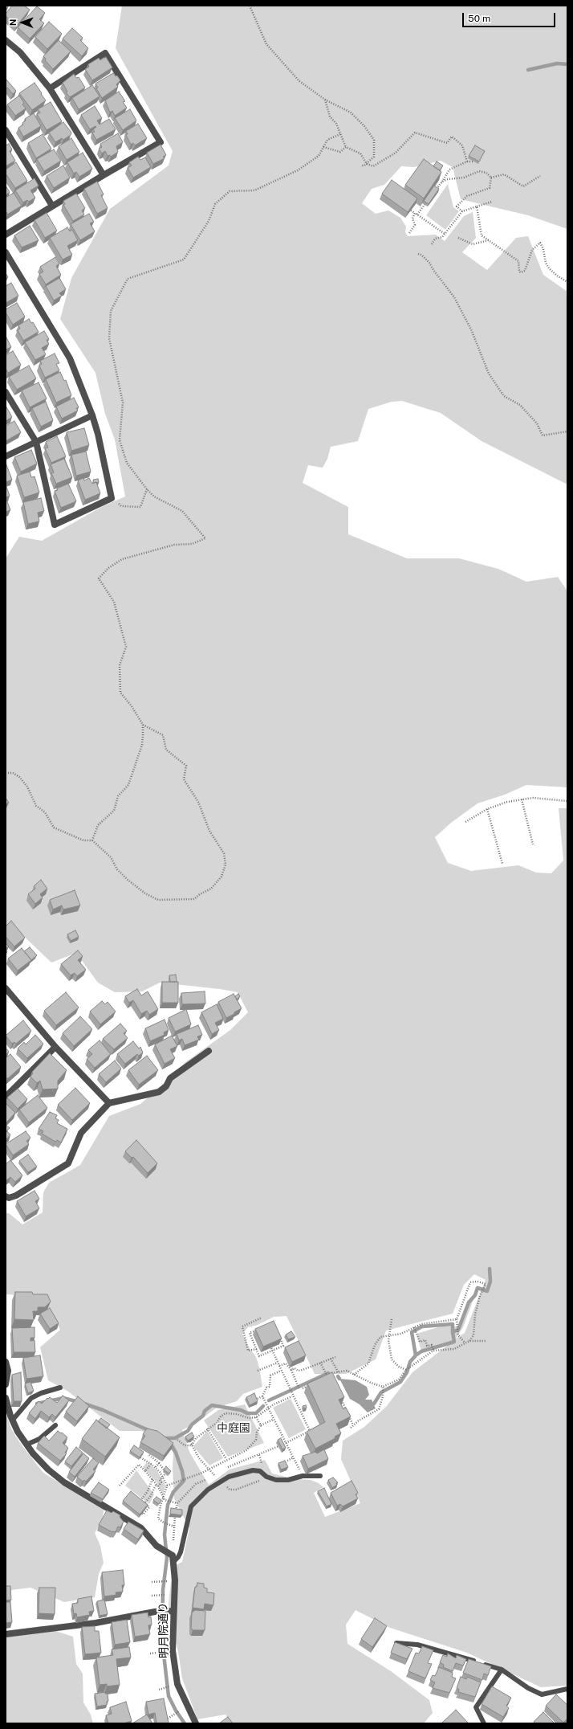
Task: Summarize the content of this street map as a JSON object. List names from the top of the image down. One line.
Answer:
{"streets":{"street":["明月院通り"]},"parks":["中庭園"],"scale_bar":"50 m","north":"left"}
